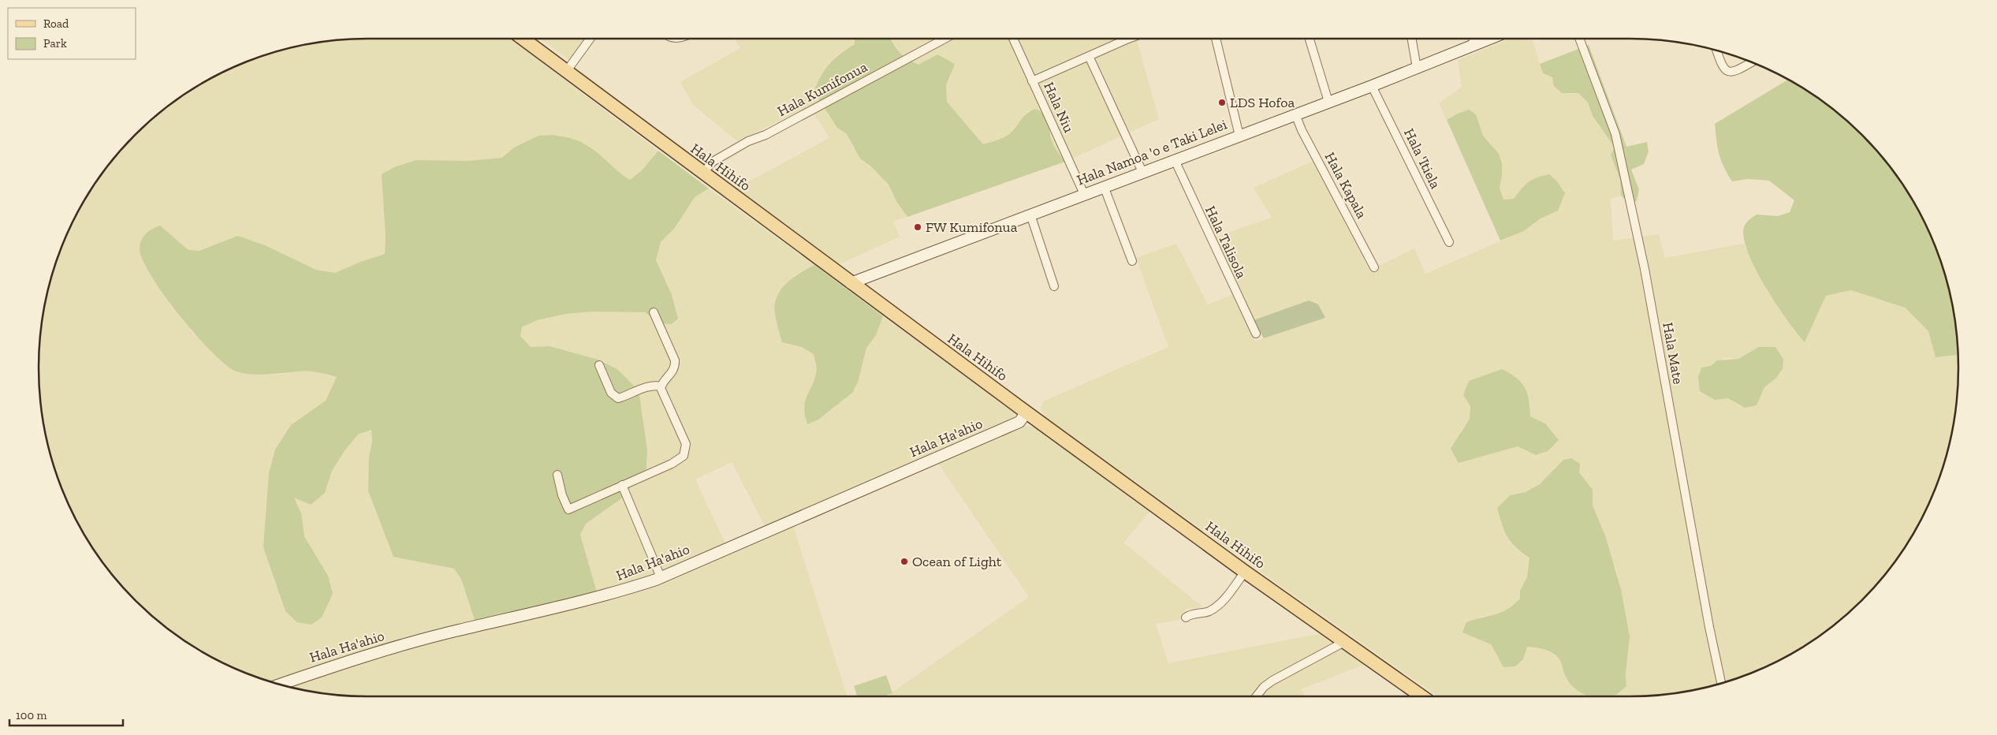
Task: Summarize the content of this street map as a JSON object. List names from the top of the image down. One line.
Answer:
{"streets":{"main road":["Hala Hihifo"],"street":["Hala Kumifonua","Hala Niu","Hala Namoa 'o e Taki Lelei","Hala 'Itiela","Hala Kapala","Hala Talisola","Hala Mate","Hala Ha'ahio"]},"crossings":[["Hala Kumifonua","Hala Hihifo"],["Hala Niu","Hala Namoa 'o e Taki Lelei"],["Hala Namoa 'o e Taki Lelei","Hala 'Itiela"],["Hala Namoa 'o e Taki Lelei","Hala Hihifo"],["Hala Namoa 'o e Taki Lelei","Hala Kapala"],["Hala Namoa 'o e Taki Lelei","Hala Talisola"],["Hala Hihifo","Hala Ha'ahio"]],"places":["LDS Hofoa","FW Kumifonua","Ocean of Light"],"legend":["Road","Park"],"scale_bar":"100 m"}
